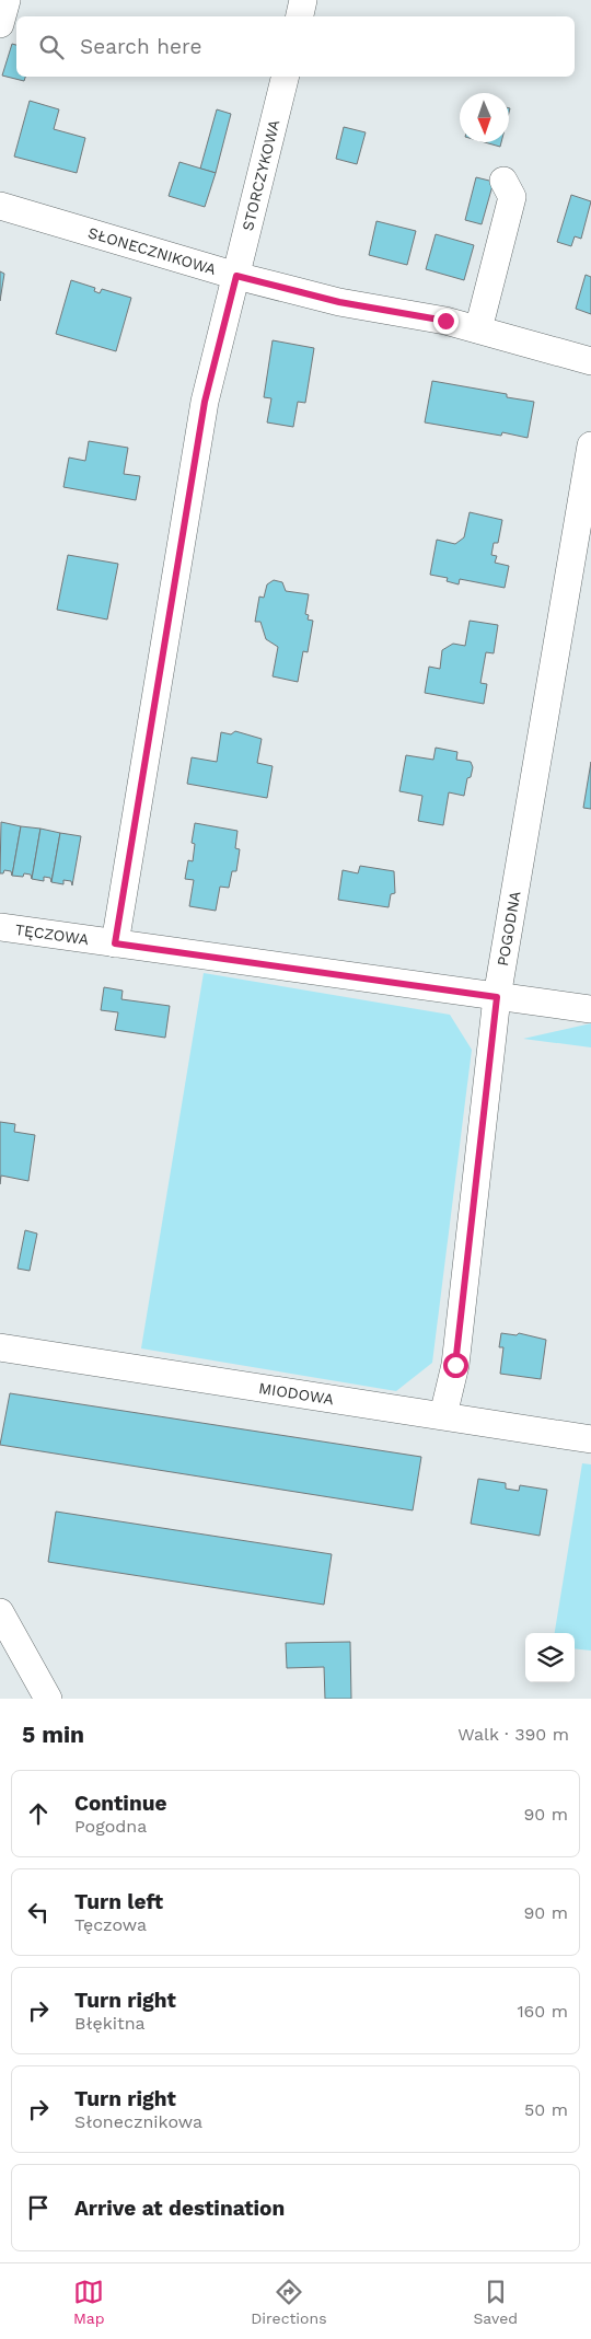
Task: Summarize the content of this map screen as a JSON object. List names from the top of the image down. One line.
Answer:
{"streets":{"street":["STORCZYKOWA","SŁONECZNIKOWA","POGODNA","TĘCZOWA","MIODOWA"]},"crossings":[["STORCZYKOWA","SŁONECZNIKOWA"],["STORCZYKOWA","TĘCZOWA"],["POGODNA","TĘCZOWA"],["POGODNA","MIODOWA"]],"north":"bottom","page":{"search":"Search here","heading":["5 min","Walk · 390 m"],"list":[["Continue","Pogodna","90 m"],["Turn left","Tęczowa","90 m"],["Turn right","Błękitna","160 m"],["Turn right","Słonecznikowa","50 m"],"Arrive at destination"],"nav":["Map","Directions","Saved"]}}
